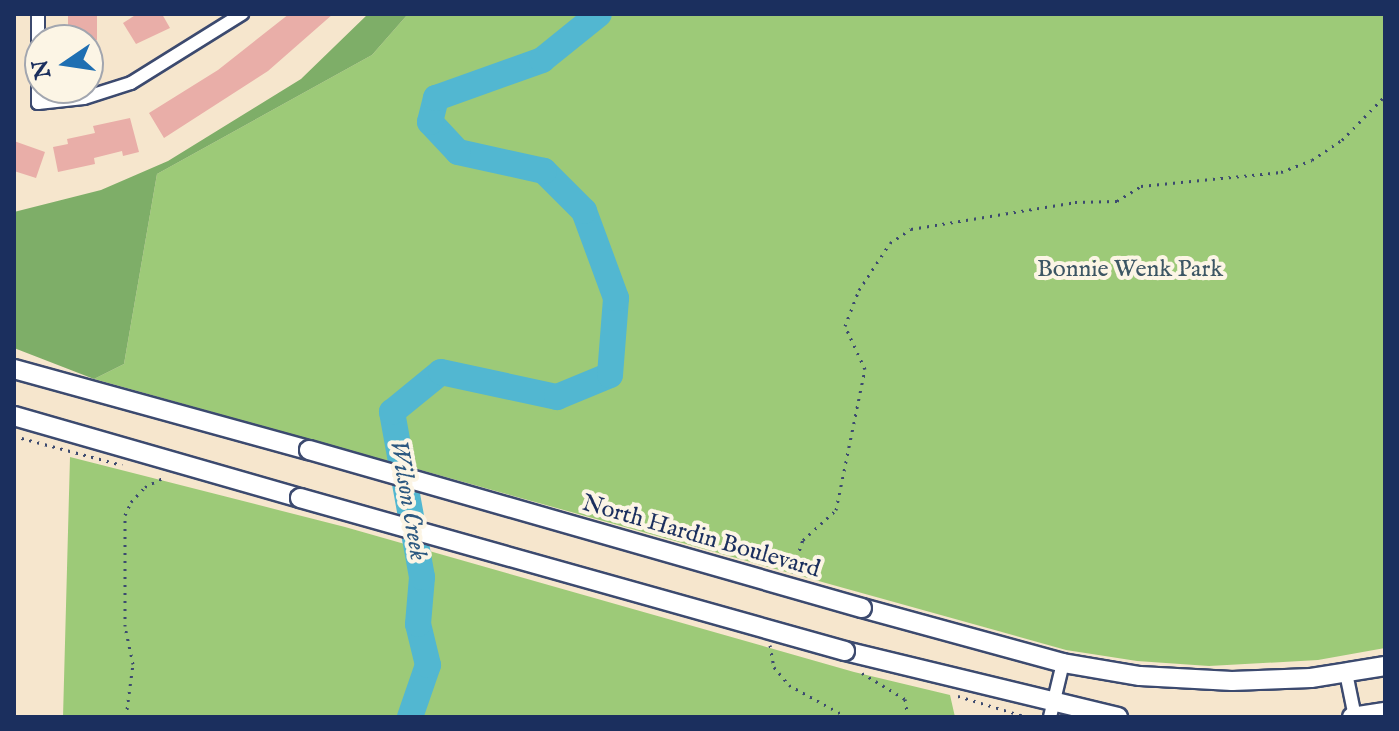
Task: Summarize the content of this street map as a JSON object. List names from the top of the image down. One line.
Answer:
{"streets":{"main road":["North Hardin Boulevard"]},"water":["Wilson Creek"],"parks":["Bonnie Wenk Park"],"north":"left"}
